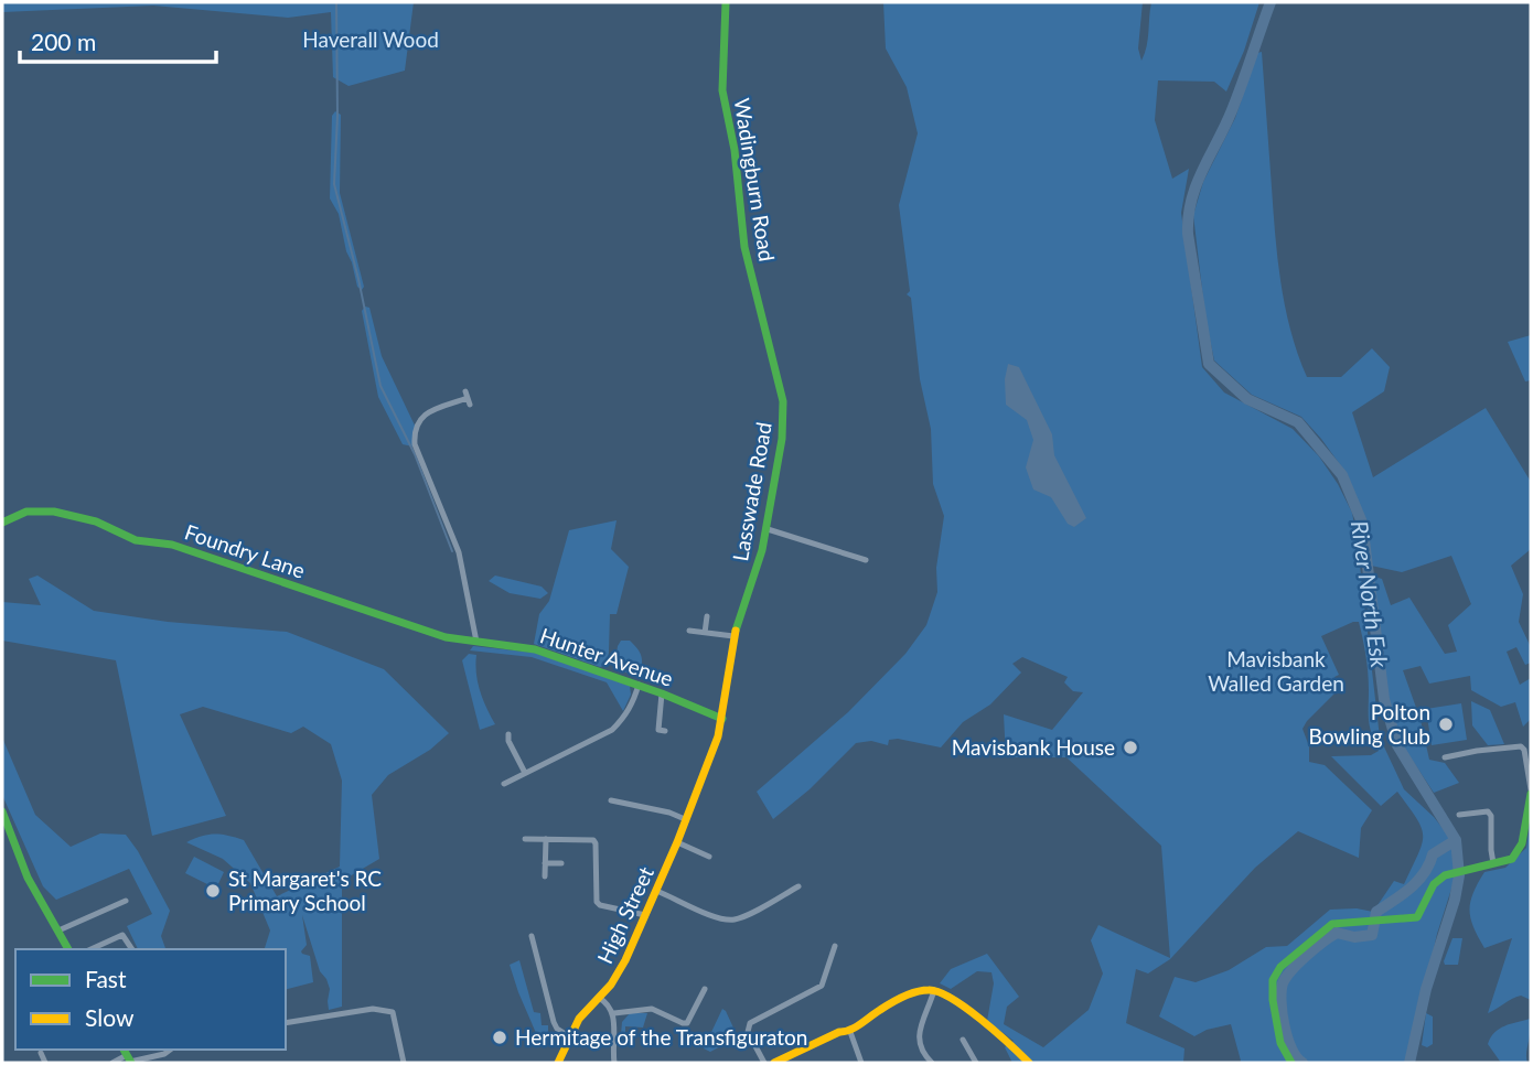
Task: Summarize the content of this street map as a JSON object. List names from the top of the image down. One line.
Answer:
{"streets":{"street":["Wadingburn Road","Lasswade Road","Foundry Lane","Hunter Avenue","High Street"]},"crossings":[["Wadingburn Road","Lasswade Road"],["Lasswade Road","Hunter Avenue"],["Lasswade Road","High Street"],["Foundry Lane","Hunter Avenue"]],"water":["River North Esk"],"parks":["Haverall Wood","Mavisbank Walled Garden"],"places":["Polton Bowling Club","Mavisbank House","St Margaret's RC Primary School","Hermitage of the Transfiguraton"],"legend":["Fast","Slow"],"scale_bar":"200 m"}
